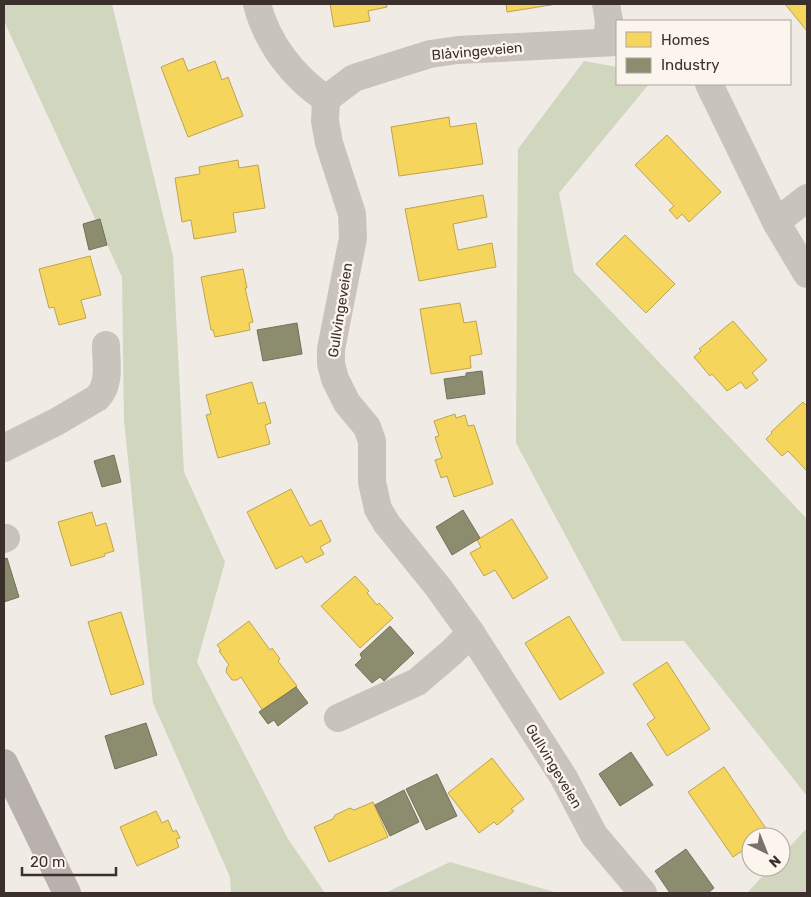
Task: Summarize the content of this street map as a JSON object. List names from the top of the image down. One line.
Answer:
{"streets":{"street":["Blåvingeveien","Gullvingeveien"]},"crossings":[["Blåvingeveien","Gullvingeveien"]],"legend":["Homes","Industry"],"scale_bar":"20 m","north":"bottom right"}
